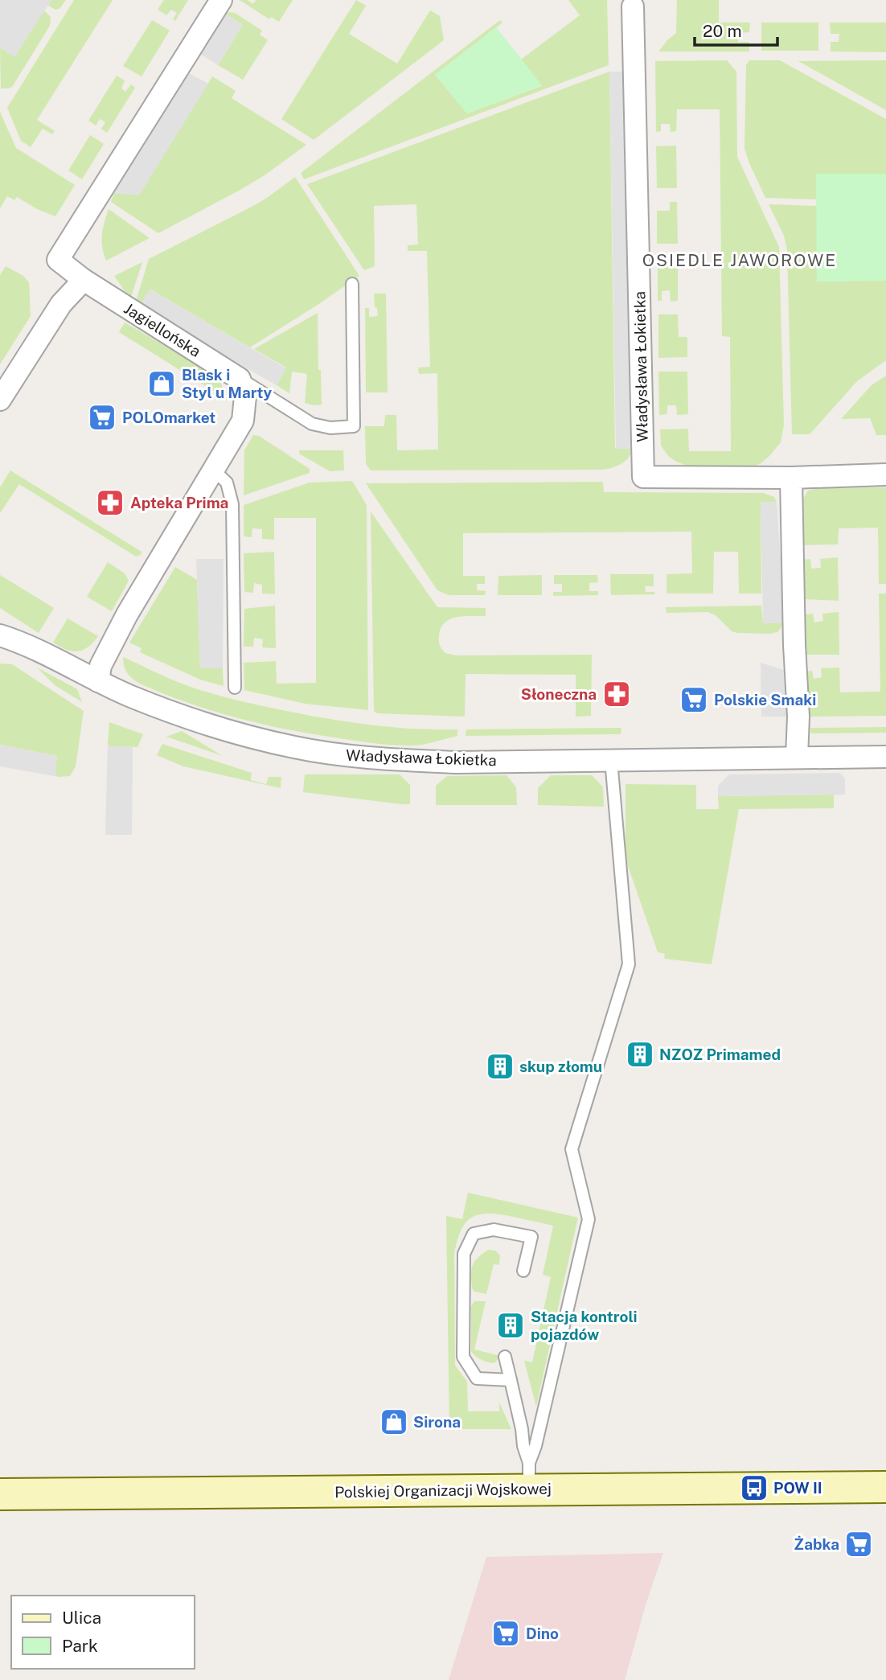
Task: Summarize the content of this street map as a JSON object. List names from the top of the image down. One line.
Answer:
{"streets":{"main road":["Polskiej Organizacji Wojskowej"],"street":["Jagiellońska","Władysława Łokietka"]},"districts":["OSIEDLE JAWOROWE"],"places":{"shop":["Blask i Styl u Marty","Sirona"],"supermarket":["POLOmarket","Polskie Smaki","Żabka","Dino"],"pharmacy":["Apteka Prima","Słoneczna"],"building":["NZOZ Primamed","skup złomu","Stacja kontroli pojazdów"],"bus stop":["POW II"]},"legend":["Ulica","Park"],"scale_bar":"20 m"}
